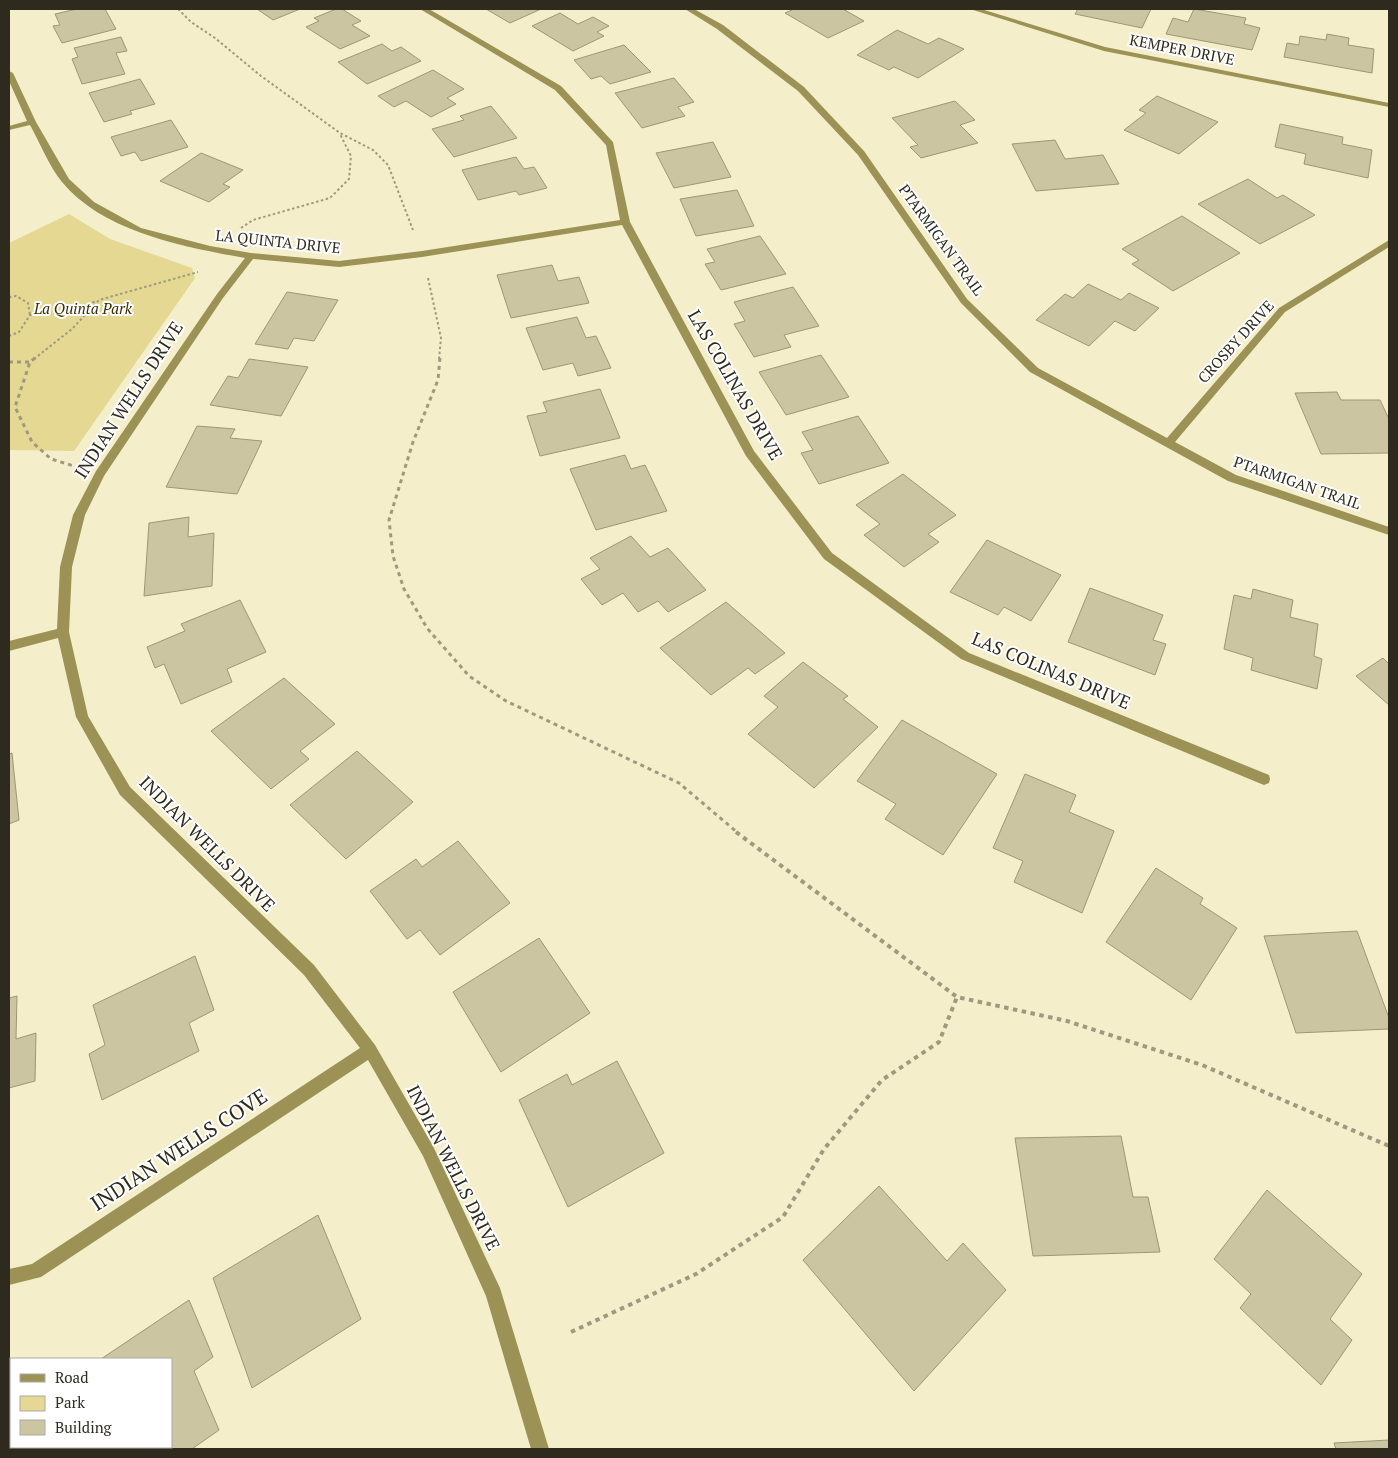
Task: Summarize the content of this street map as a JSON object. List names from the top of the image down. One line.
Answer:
{"streets":{"street":["KEMPER DRIVE","PTARMIGAN TRAIL","LA QUINTA DRIVE","CROSBY DRIVE","LAS COLINAS DRIVE","INDIAN WELLS DRIVE","INDIAN WELLS COVE"]},"crossings":[["PTARMIGAN TRAIL","CROSBY DRIVE"],["LA QUINTA DRIVE","LAS COLINAS DRIVE"],["LA QUINTA DRIVE","INDIAN WELLS DRIVE"],["INDIAN WELLS DRIVE","INDIAN WELLS COVE"]],"parks":["La Quinta Park"],"legend":["Road","Park","Building"]}
